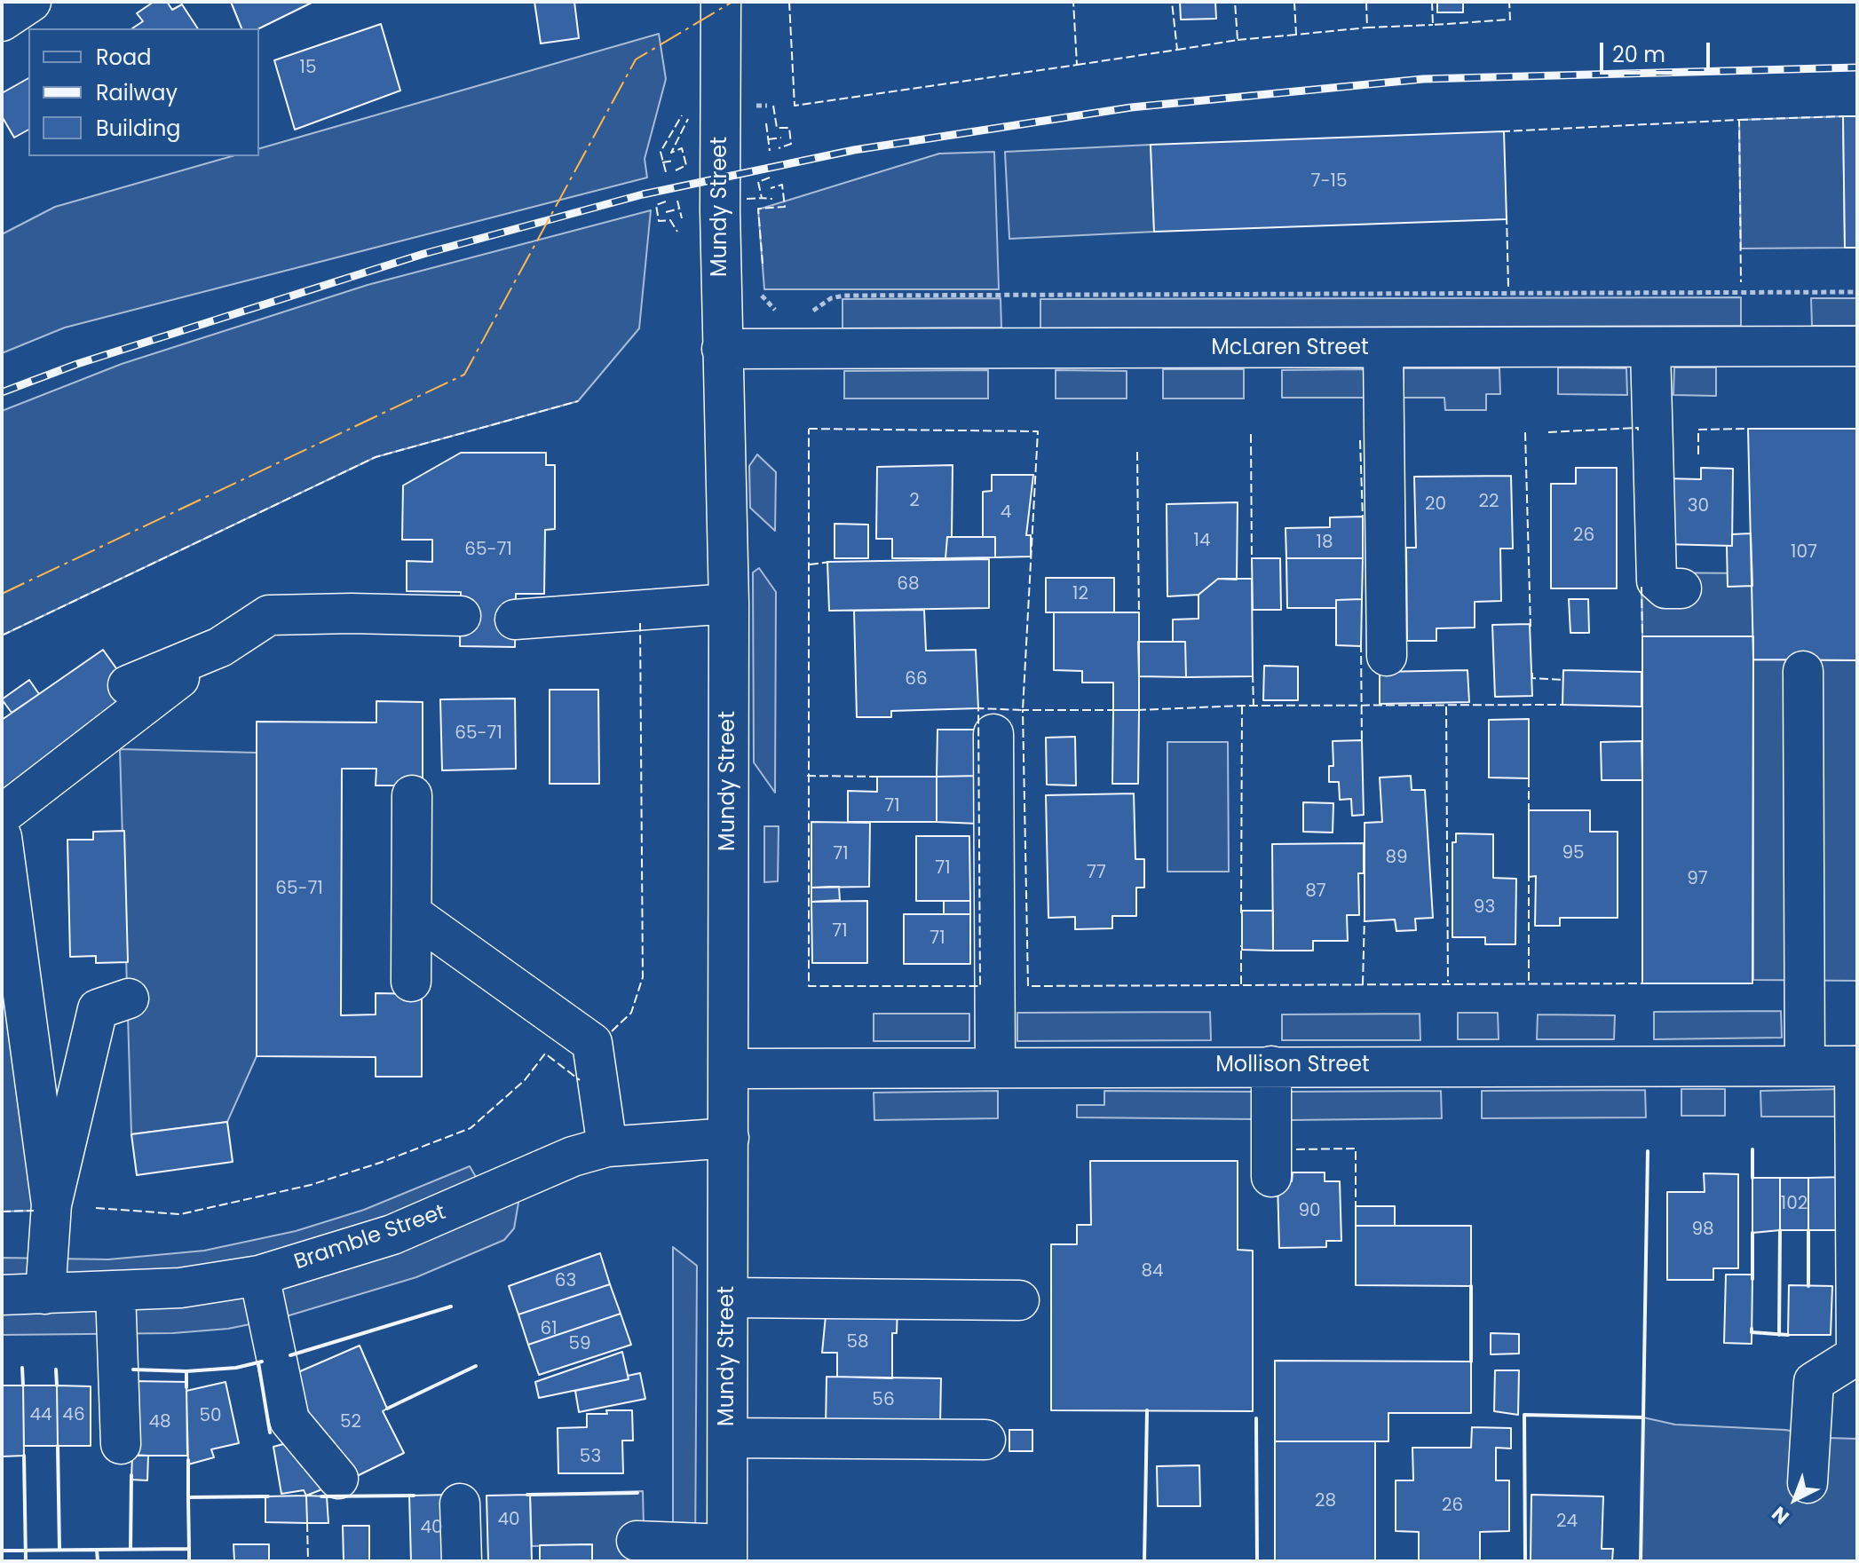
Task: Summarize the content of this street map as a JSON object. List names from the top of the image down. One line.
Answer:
{"streets":{"street":["Mundy Street","McLaren Street","Mollison Street","Bramble Street"]},"crossings":[["Mundy Street","McLaren Street"],["Mundy Street","Mollison Street"],["Mundy Street","Bramble Street"]],"house_numbers":["15","7-15","2","22","20","30","4","26","14","18","65-71","107","68","12","66","65-71","71","95","71","89","71","77","97","65-71","87","93","71","71","102","90","98","84","63","61","58","59","56","44","46","50","48","52","53","28","26","40","24","40"],"legend":["Road","Railway","Building"],"scale_bar":"20 m","north":"bottom left"}
